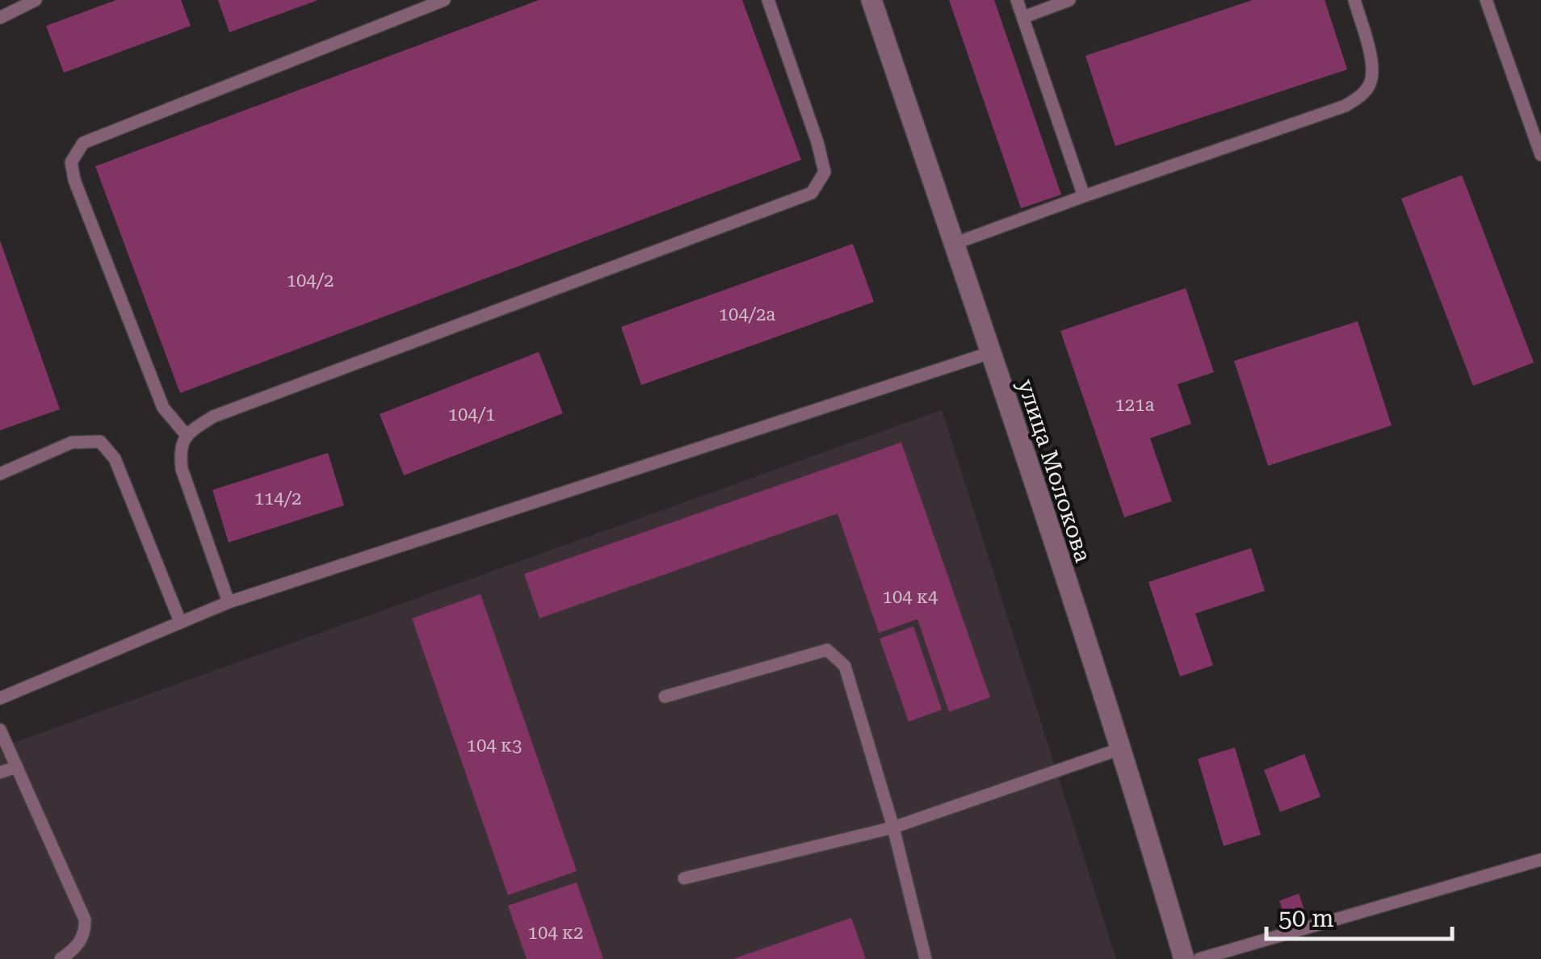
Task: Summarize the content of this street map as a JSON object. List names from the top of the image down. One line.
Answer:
{"streets":{"street":["улица Молокова"]},"house_numbers":["104/2","104/2а","121а","104/1","114/2","104 к4","104 к3","104 к2"],"scale_bar":"50 m"}
